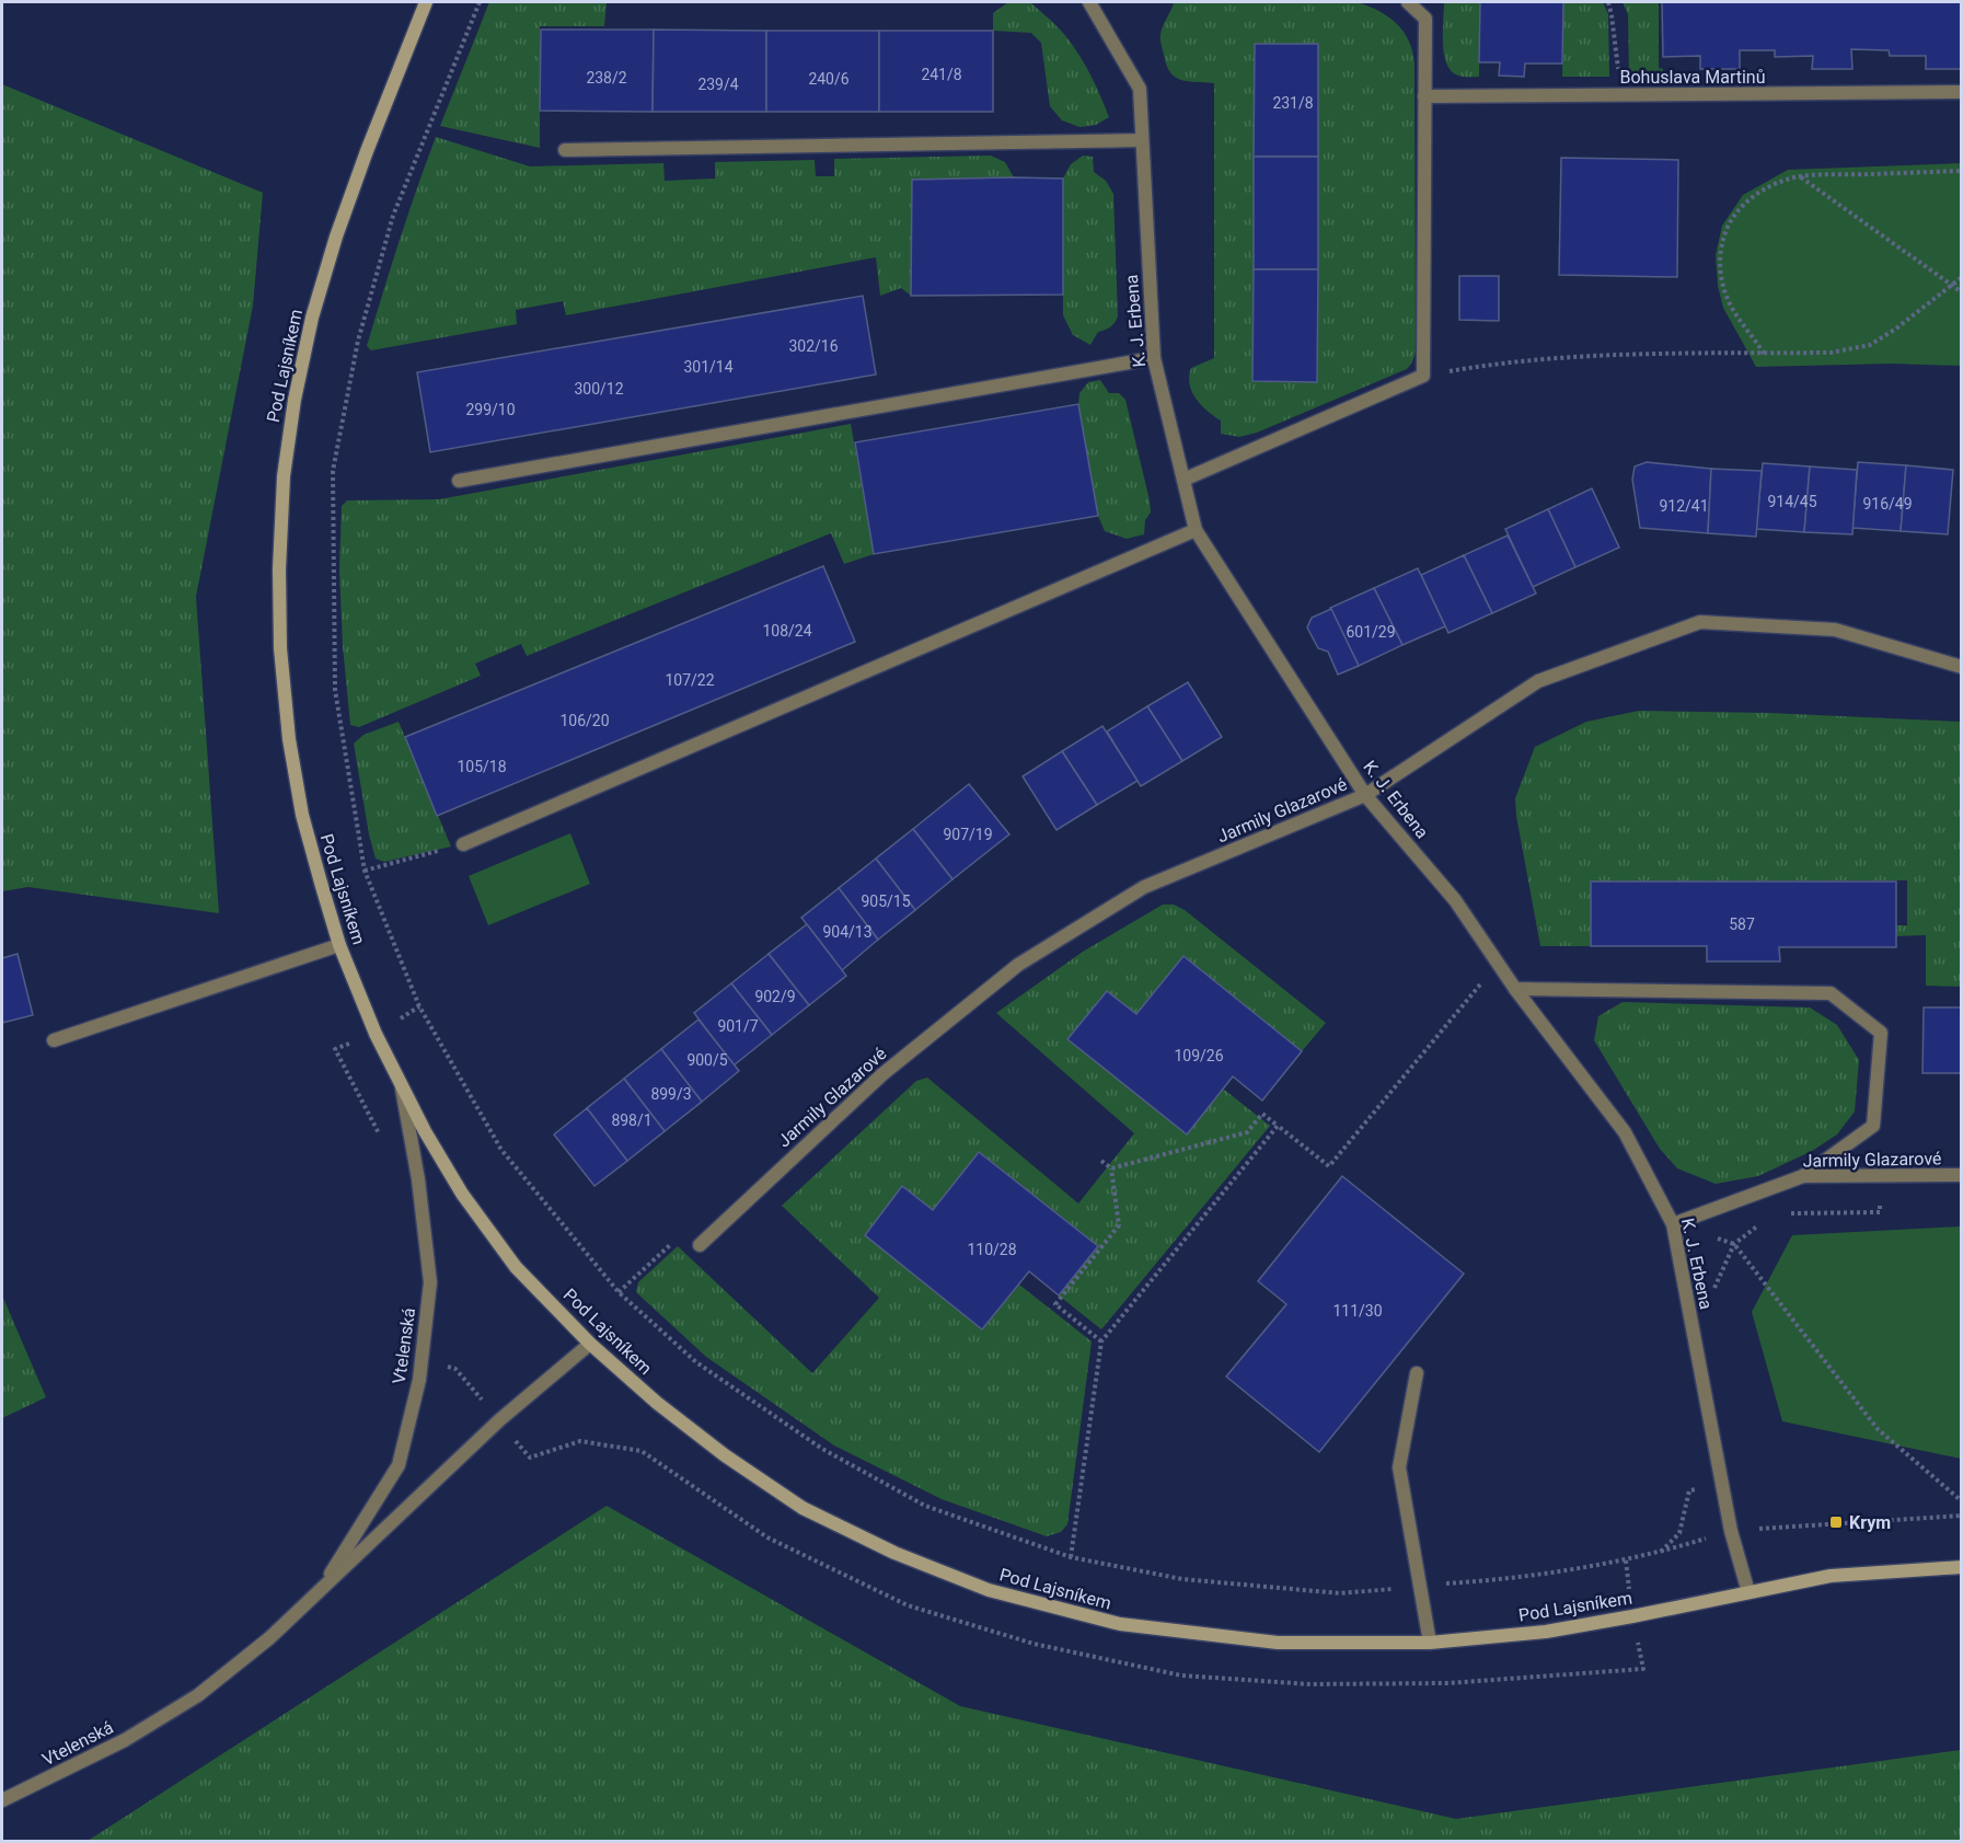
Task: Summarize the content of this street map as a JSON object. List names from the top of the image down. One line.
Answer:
{"streets":{"street":["Bohuslava Martinů","K. J. Erbena","Pod Lajsníkem","Jarmily Glazarové","Vtelenská"]},"crossings":[["K. J. Erbena","Pod Lajsníkem"],["K. J. Erbena","Jarmily Glazarové"],["Pod Lajsníkem","Vtelenská"]],"places":{"transit":["Krym"]},"house_numbers":["241/8","238/2","240/6","239/4","231/8","302/16","301/14","300/12","299/10","914/45","916/49","912/41","108/24","601/29","107/22","106/20","105/18","907/19","905/15","587","904/13","902/9","901/7","109/26","900/5","899/3","898/1","110/28","111/30"]}
